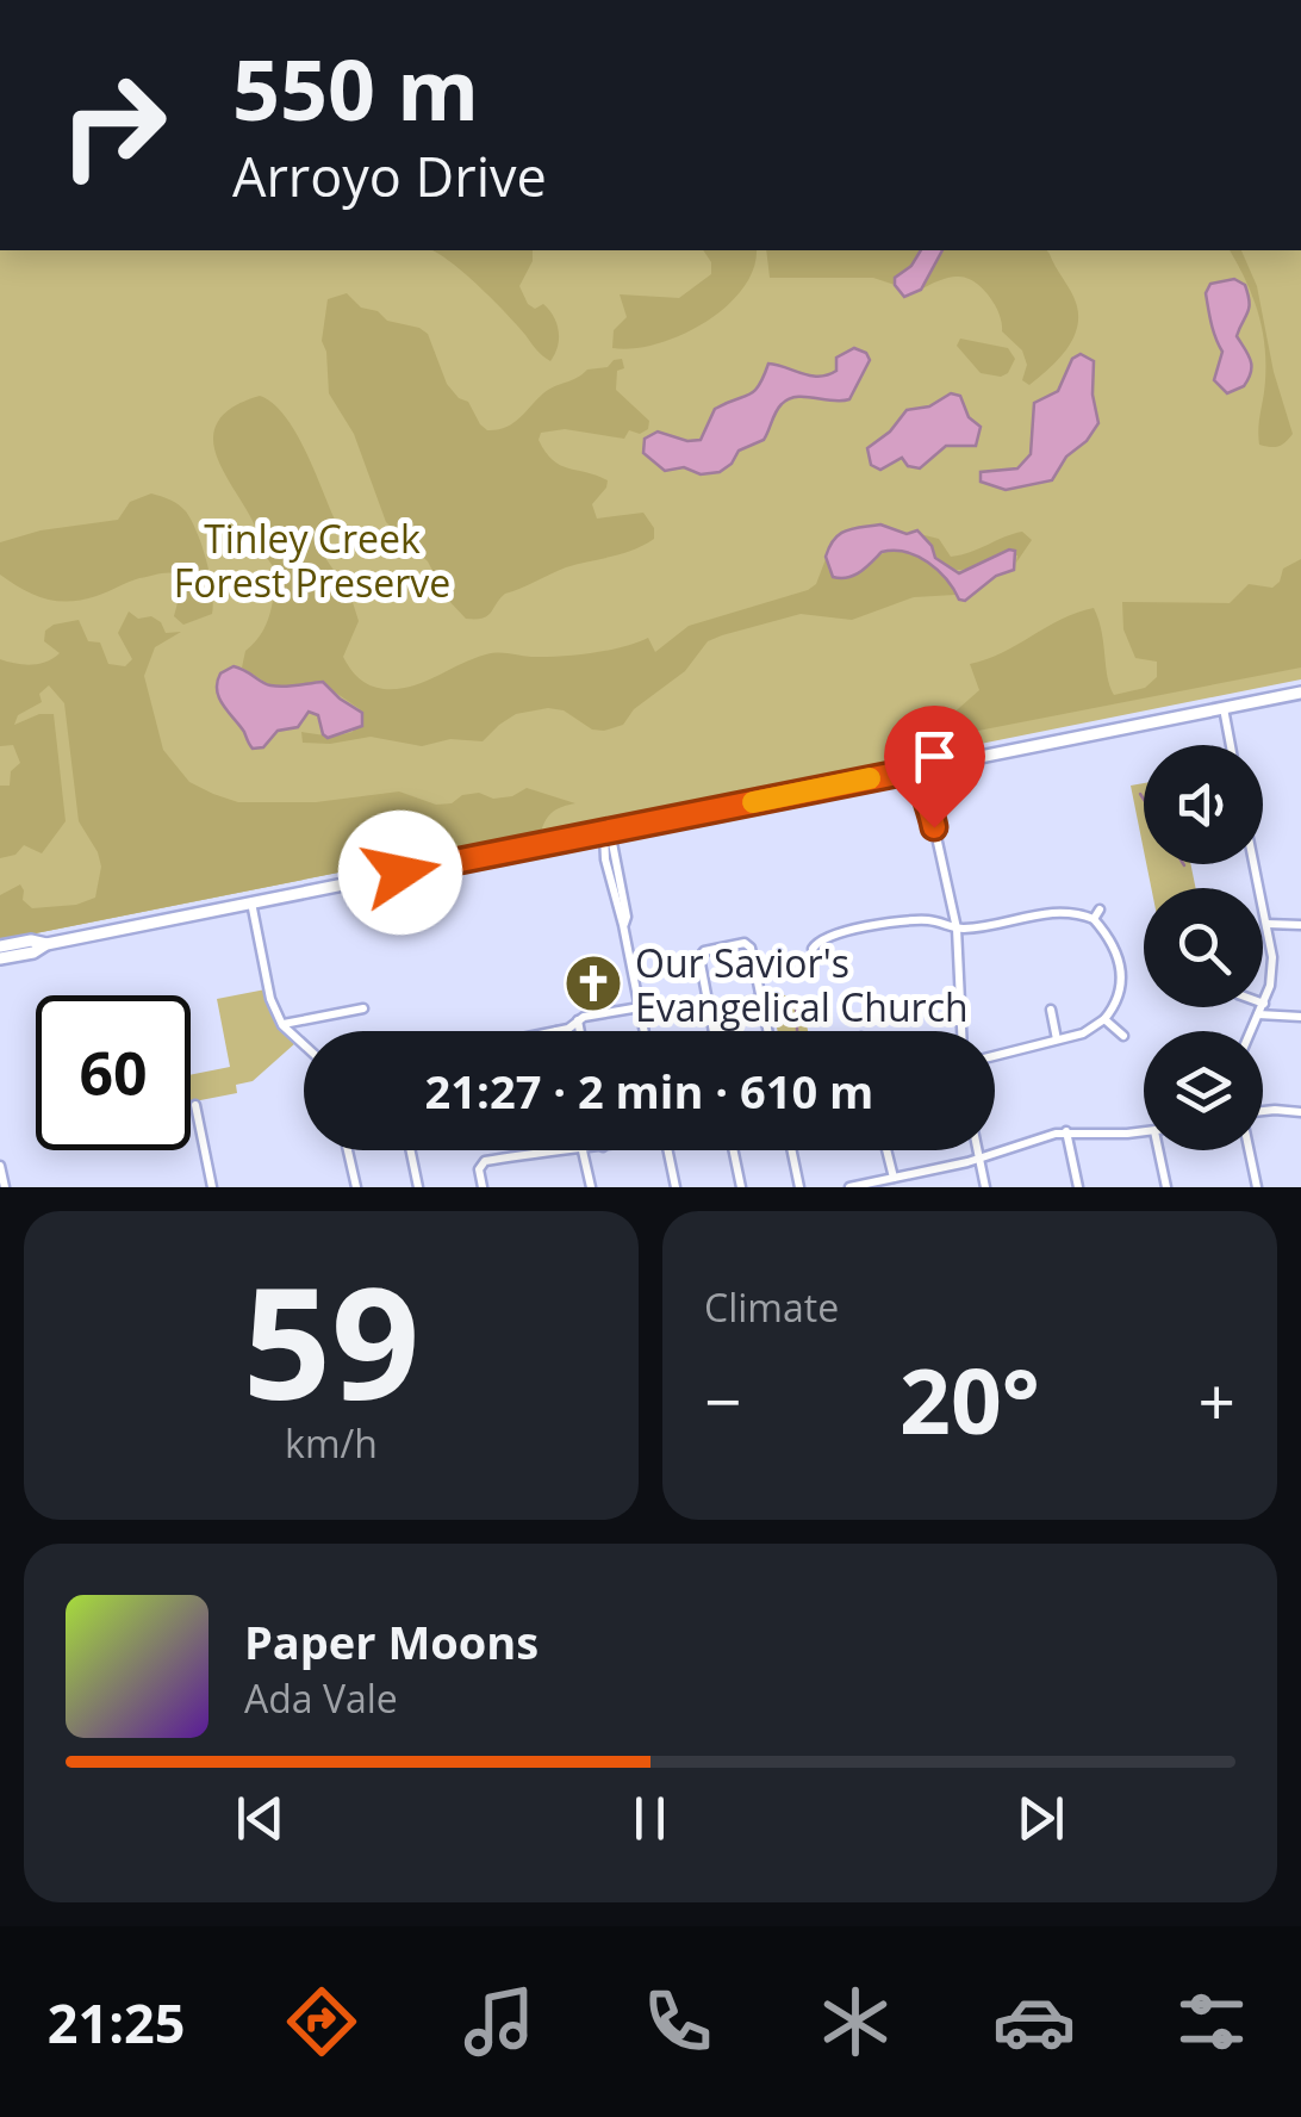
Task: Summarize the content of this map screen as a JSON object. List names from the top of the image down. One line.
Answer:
{"parks":["Tinley Creek Forest Preserve"],"places":{"church":["Our Savior's Evangelical Church"]},"page":{"turn":["550 m","Arroyo Drive"],"limit":"60","trip":"21:27 · 2 min · 610 m","tile":[["59","km/h"],"Climate"],"heat":["−","20°","+"],"song":["Paper Moons","Ada Vale"],"tabs":"21:25"}}
